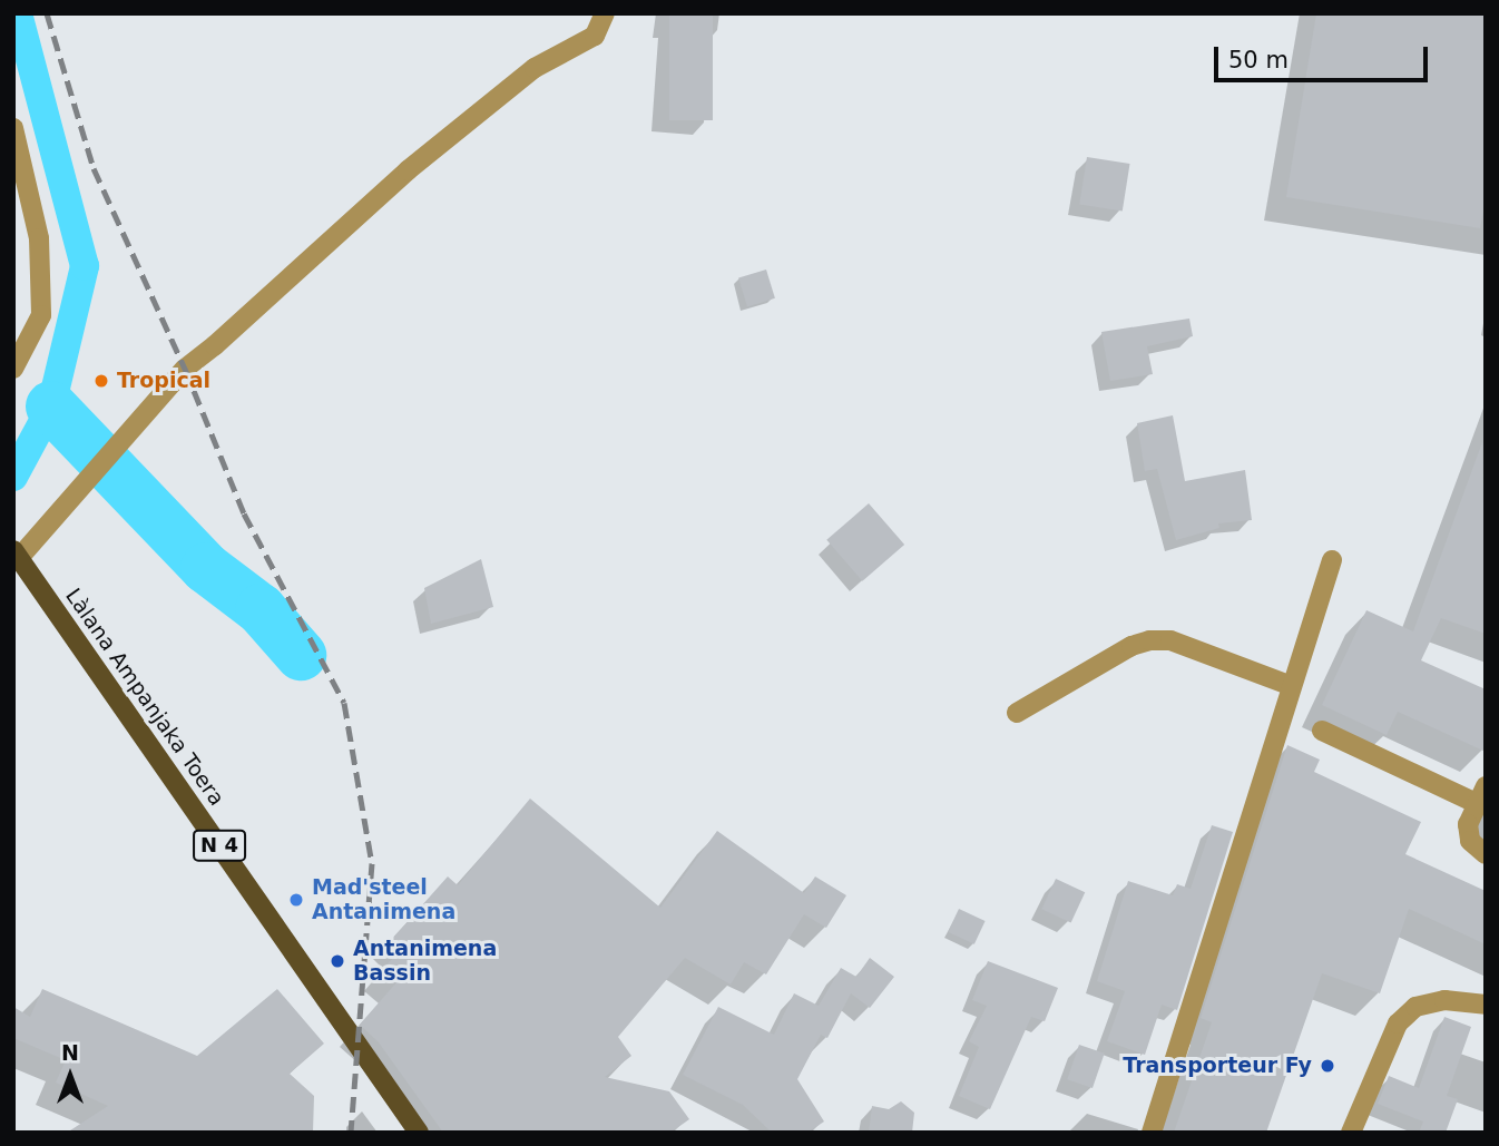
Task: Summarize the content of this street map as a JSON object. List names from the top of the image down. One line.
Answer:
{"streets":{"main road":["Làlana Ampanjaka Toera","N 4"]},"places":["Tropical","Mad'steel Antanimena","Antanimena Bassin","Transporteur Fy"],"scale_bar":"50 m","north":"top"}
